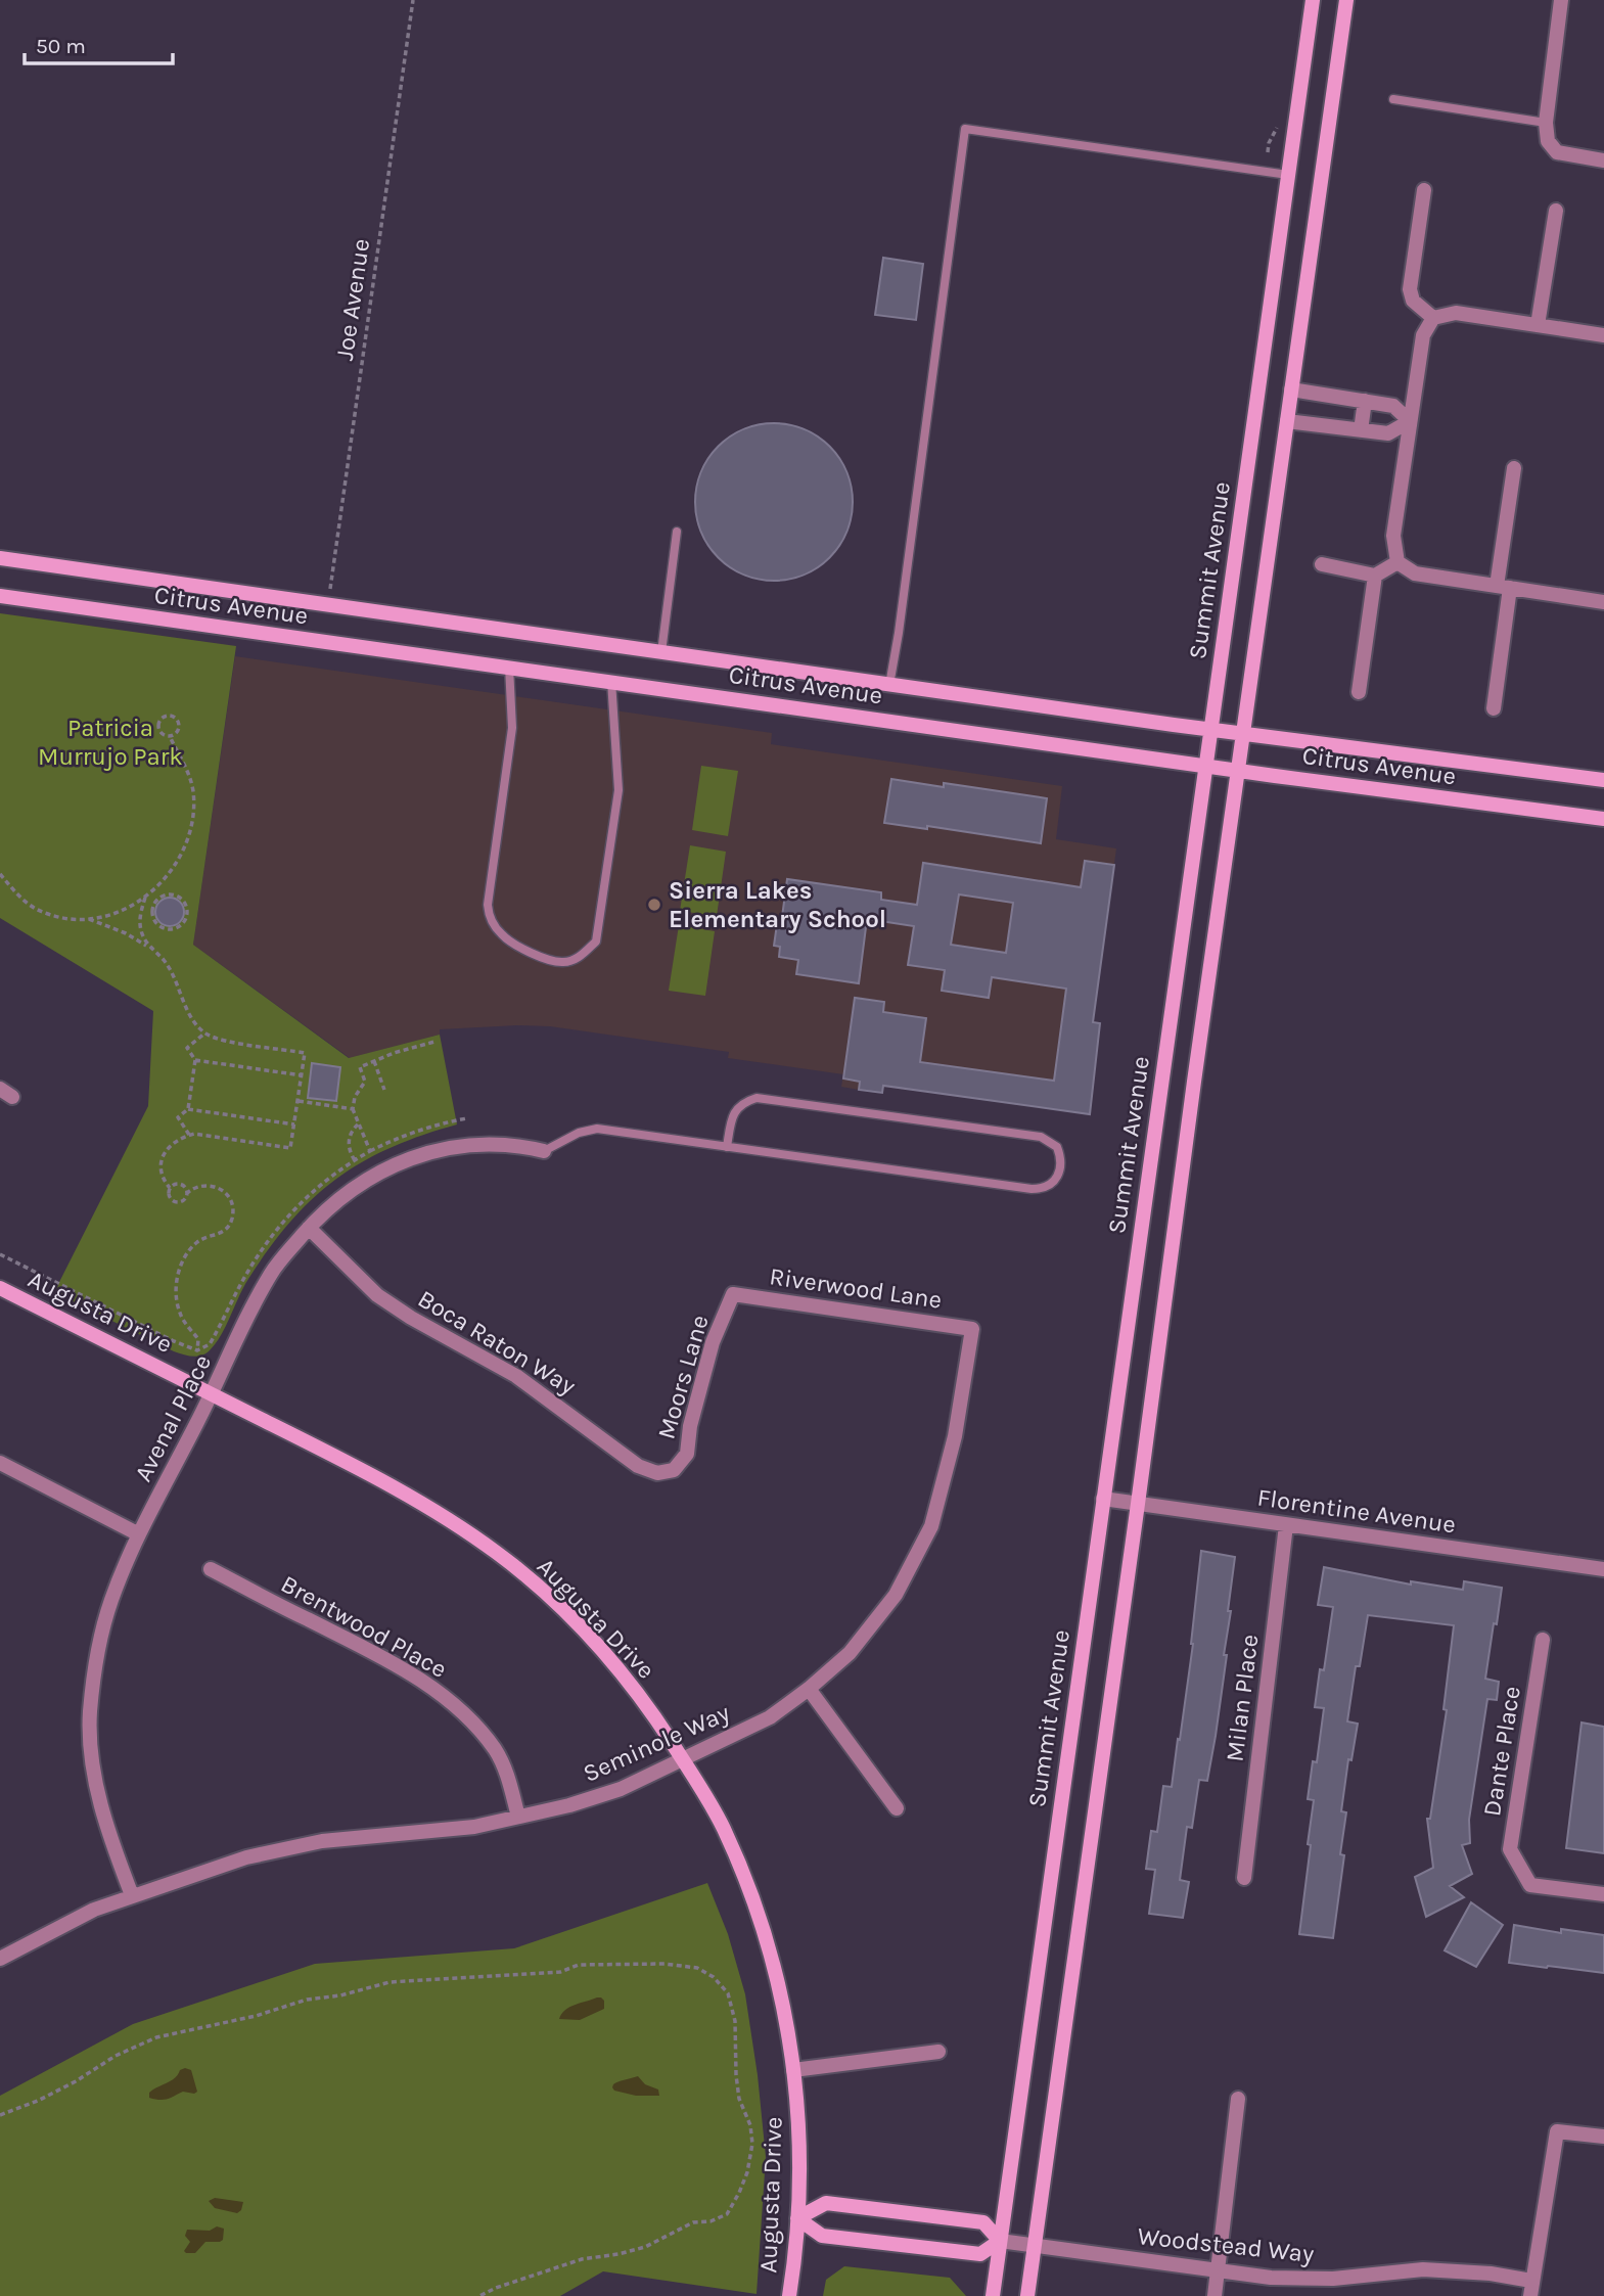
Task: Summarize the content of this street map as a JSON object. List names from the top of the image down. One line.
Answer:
{"streets":{"main road":["Summit Avenue","Citrus Avenue","Augusta Drive"],"street":["Riverwood Lane","Boca Raton Way","Moors Lane","Avenal Place","Florentine Avenue","Brentwood Place","Milan Place","Seminole Way","Dante Place","Woodstead Way"],"path":["Joe Avenue"]},"crossings":[["Joe Avenue","Citrus Avenue"],["Summit Avenue","Citrus Avenue"],["Summit Avenue","Florentine Avenue"],["Summit Avenue","Woodstead Way"],["Riverwood Lane","Moors Lane"],["Riverwood Lane","Seminole Way"],["Augusta Drive","Avenal Place"],["Augusta Drive","Seminole Way"],["Boca Raton Way","Moors Lane"],["Boca Raton Way","Avenal Place"],["Avenal Place","Seminole Way"],["Florentine Avenue","Milan Place"],["Brentwood Place","Seminole Way"]],"parks":["Patricia Murrujo Park"],"places":["Sierra Lakes Elementary School"],"scale_bar":"50 m"}
